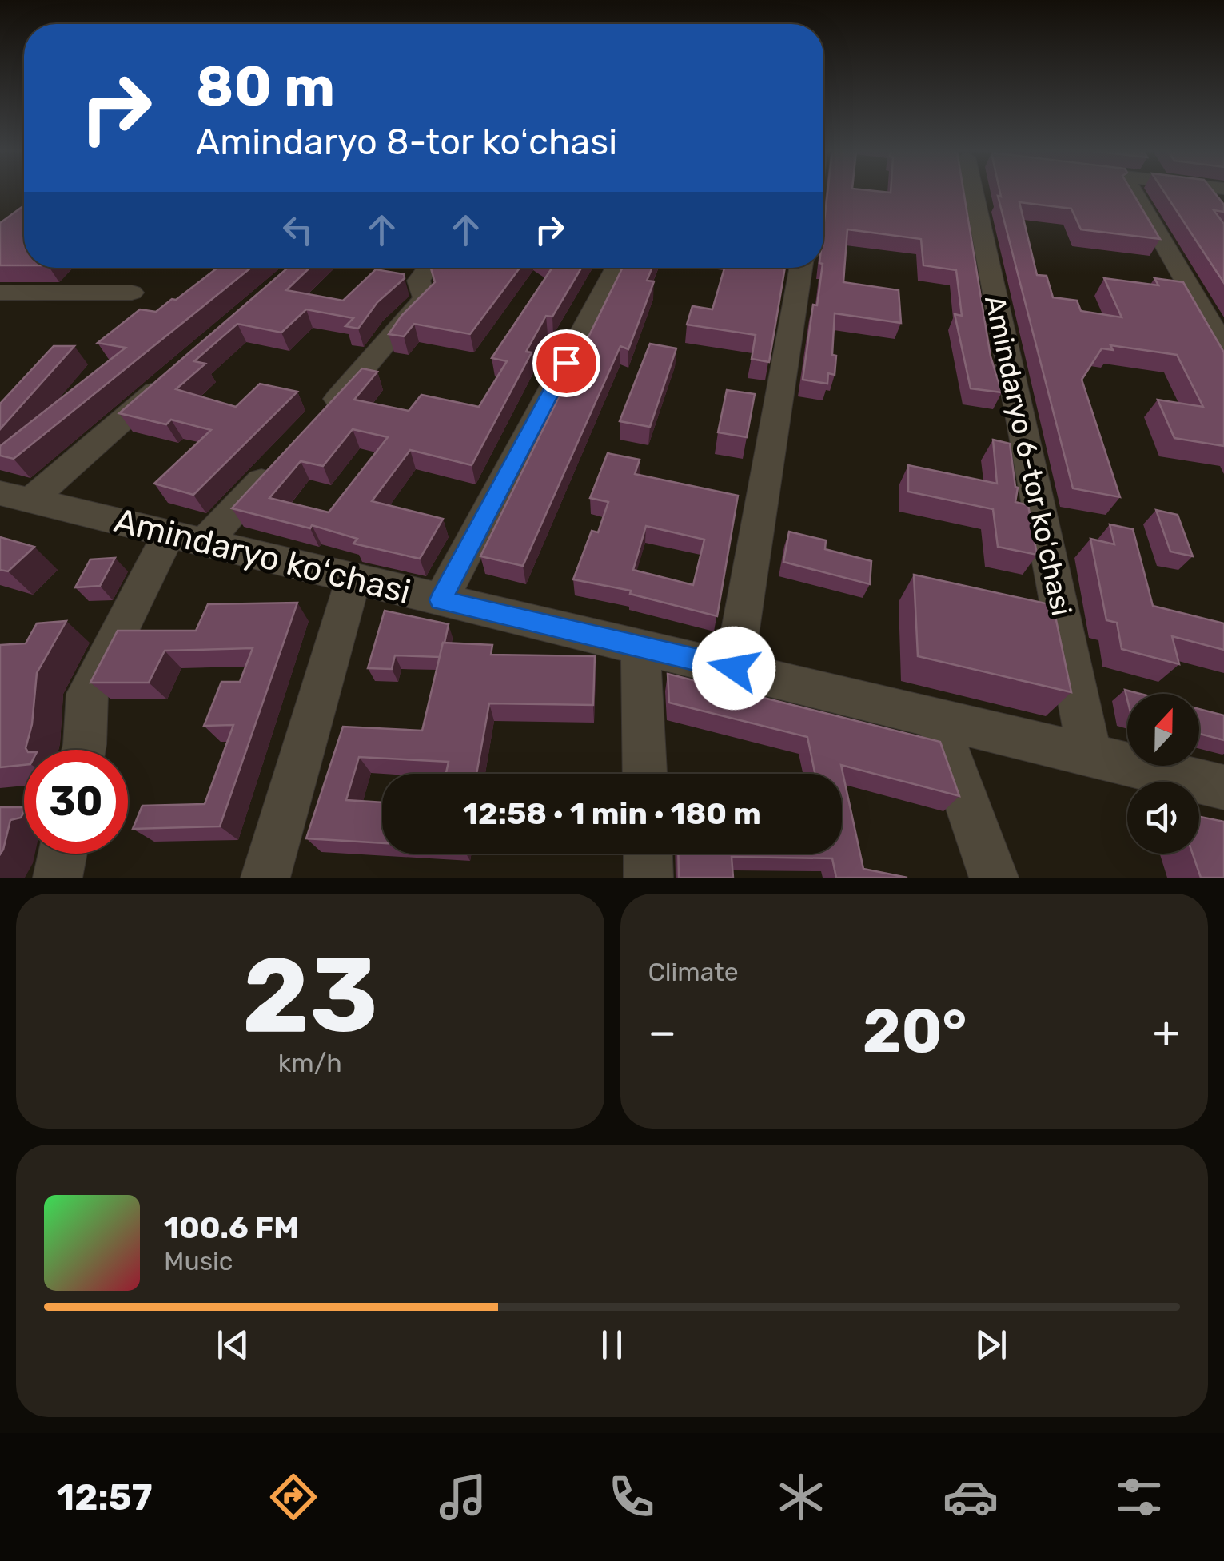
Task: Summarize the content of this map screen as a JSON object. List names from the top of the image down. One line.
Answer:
{"streets":{"street":["Amindaryo 6-tor koʻchasi","Amindaryo koʻchasi"]},"crossings":[["Amindaryo 6-tor koʻchasi","Amindaryo koʻchasi"]],"north":"top","page":{"turn":["80 m","Amindaryo 8-tor koʻchasi"],"limit":"30","trip":"12:58 · 1 min · 180 m","tile":[["23","km/h"],"Climate"],"heat":["−","20°","+"],"song":["100.6 FM","Music"],"tabs":"12:57"}}
